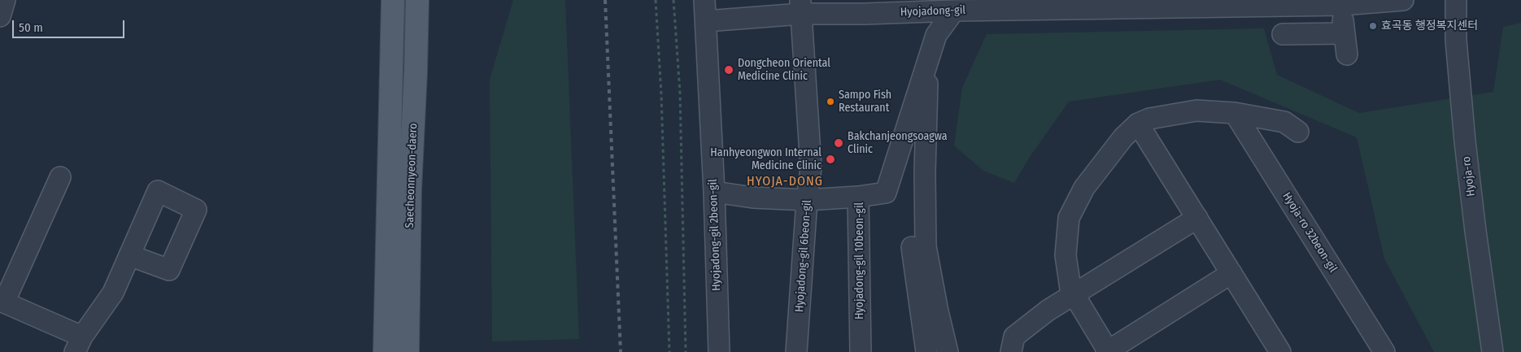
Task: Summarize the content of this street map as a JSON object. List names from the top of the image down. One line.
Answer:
{"streets":{"main road":["Saecheonnyeon-daero"],"street":["Hyojadong-gil","Hyoja-ro","Hyoja-ro 32beon-gil","Hyojadong-gil 2beon-gil","Hyojadong-gil 6beon-gil","Hyojadong-gil 10beon-gil"]},"crossings":[["Hyojadong-gil","Hyojadong-gil 2beon-gil"],["Hyojadong-gil","Hyojadong-gil 6beon-gil"],["Hyojadong-gil","Hyojadong-gil 10beon-gil"]],"districts":["HYOJA-DONG"],"places":["효곡동 행정복지센터","Dongcheon Oriental Medicine Clinic","Sampo Fish Restaurant","Bakchanjeongsoagwa Clinic","Hanhyeongwon Internal Medicine Clinic"],"scale_bar":"50 m"}
